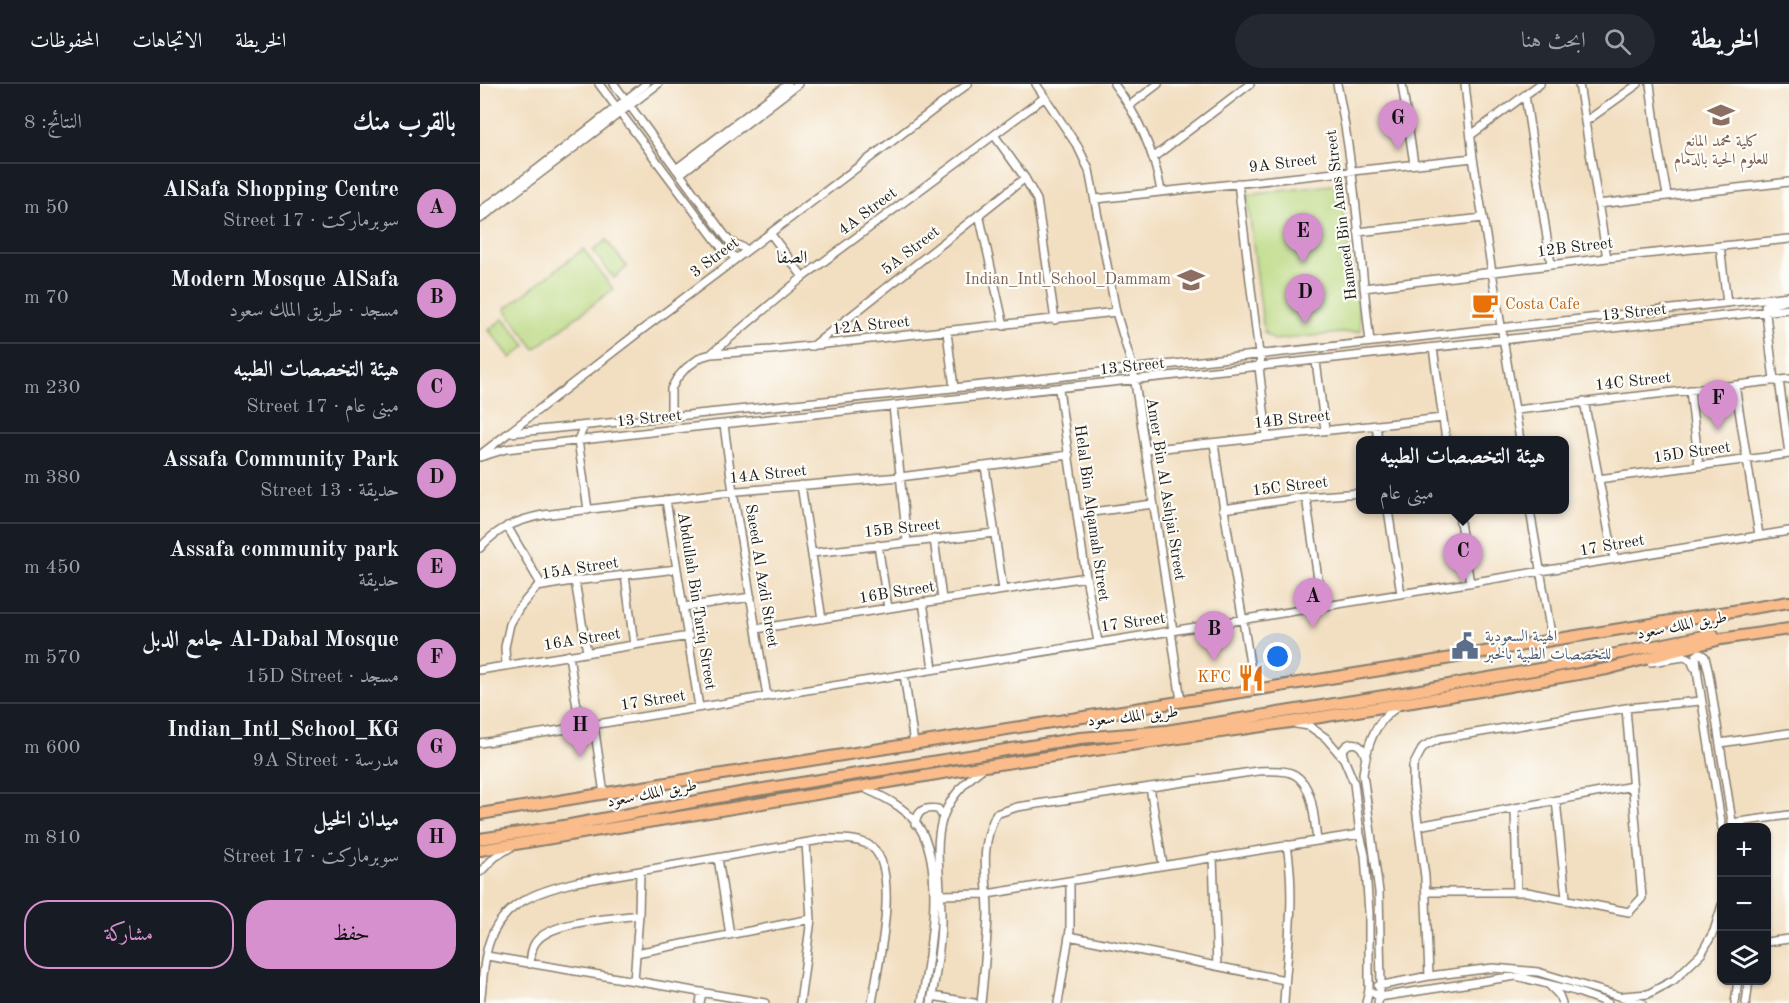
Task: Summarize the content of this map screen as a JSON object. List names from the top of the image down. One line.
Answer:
{"streets":{"main road":["طريق الملك سعود"],"street":["9A Street","4A Street","Hameed Bin Anas Street","12B Street","5A Street","3 Street","13 Street","12A Street","14C Street","14B Street","15D Street","14A Street","15C Street","Amer Bin Al Ashjai Street","Helal Bin Alqamah Street","15B Street","17 Street","15A Street","Saeed Al Azdi Street","16B Street","Abdullah Bin Tariq Street","16A Street"]},"crossings":[["9A Street","Hameed Bin Anas Street"],["9A Street","Amer Bin Al Ashjai Street"],["4A Street","12A Street"],["4A Street","Amer Bin Al Ashjai Street"],["Hameed Bin Anas Street","12B Street"],["Hameed Bin Anas Street","13 Street"],["5A Street","12A Street"],["3 Street","13 Street"],["13 Street","12A Street"],["13 Street","Amer Bin Al Ashjai Street"],["13 Street","Helal Bin Alqamah Street"],["13 Street","Saeed Al Azdi Street"],["12A Street","Amer Bin Al Ashjai Street"],["14B Street","Amer Bin Al Ashjai Street"],["14A Street","Helal Bin Alqamah Street"],["14A Street","Saeed Al Azdi Street"],["14A Street","Abdullah Bin Tariq Street"],["Amer Bin Al Ashjai Street","17 Street"],["Amer Bin Al Ashjai Street","طريق الملك سعود"],["Helal Bin Alqamah Street","17 Street"],["Helal Bin Alqamah Street","16B Street"],["17 Street","Saeed Al Azdi Street"],["17 Street","Abdullah Bin Tariq Street"],["15A Street","Abdullah Bin Tariq Street"],["15A Street","16A Street"],["Saeed Al Azdi Street","16B Street"],["Abdullah Bin Tariq Street","16A Street"]],"districts":["الصفا"],"places":{"school or university":["كلية محمد المانع للعلوم الحية بالدمام","Indian_Intl_School_Dammam"],"cafe":["Costa Cafe"],"public building":["الهيىة السعودية للتخصصات الطبية بالخبر"],"restaurant":["KFC"]},"page":{"header":"الخريطة","search":"ابحث هنا","nav":["الخريطة","الاتجاهات","المحفوظات"],"heading":["بالقرب منك","النتائج: 8"],"pins":["G","E","D","F","C","A","B","H"],"list":[{"mark":"A","name":"AlSafa Shopping Centre","note":"سوبرماركت · 17 Street","value":"50 m"},{"mark":"B","name":"Modern Mosque AlSafa","note":"مسجد · طريق الملك سعود","value":"70 m"},{"mark":"C","name":"هيئة التخصصات الطبيه","note":"مبنى عام · 17 Street","value":"230 m"},{"mark":"D","name":"Assafa Community Park","note":"حديقة · 13 Street","value":"380 m"},{"mark":"E","name":"Assafa community park","note":"حديقة","value":"450 m"},{"mark":"F","name":"Al-Dabal Mosque جامع الدبل","note":"مسجد · 15D Street","value":"570 m"},{"mark":"G","name":"Indian_Intl_School_KG","note":"مدرسة · 9A Street","value":"600 m"},{"mark":"H","name":"ميدان الخيل","note":"سوبرماركت · 17 Street","value":"810 m"}],"popup":["هيئة التخصصات الطبيه","مبنى عام"],"map_buttons":["+","−"],"buttons":["حفظ","مشاركة"]}}
